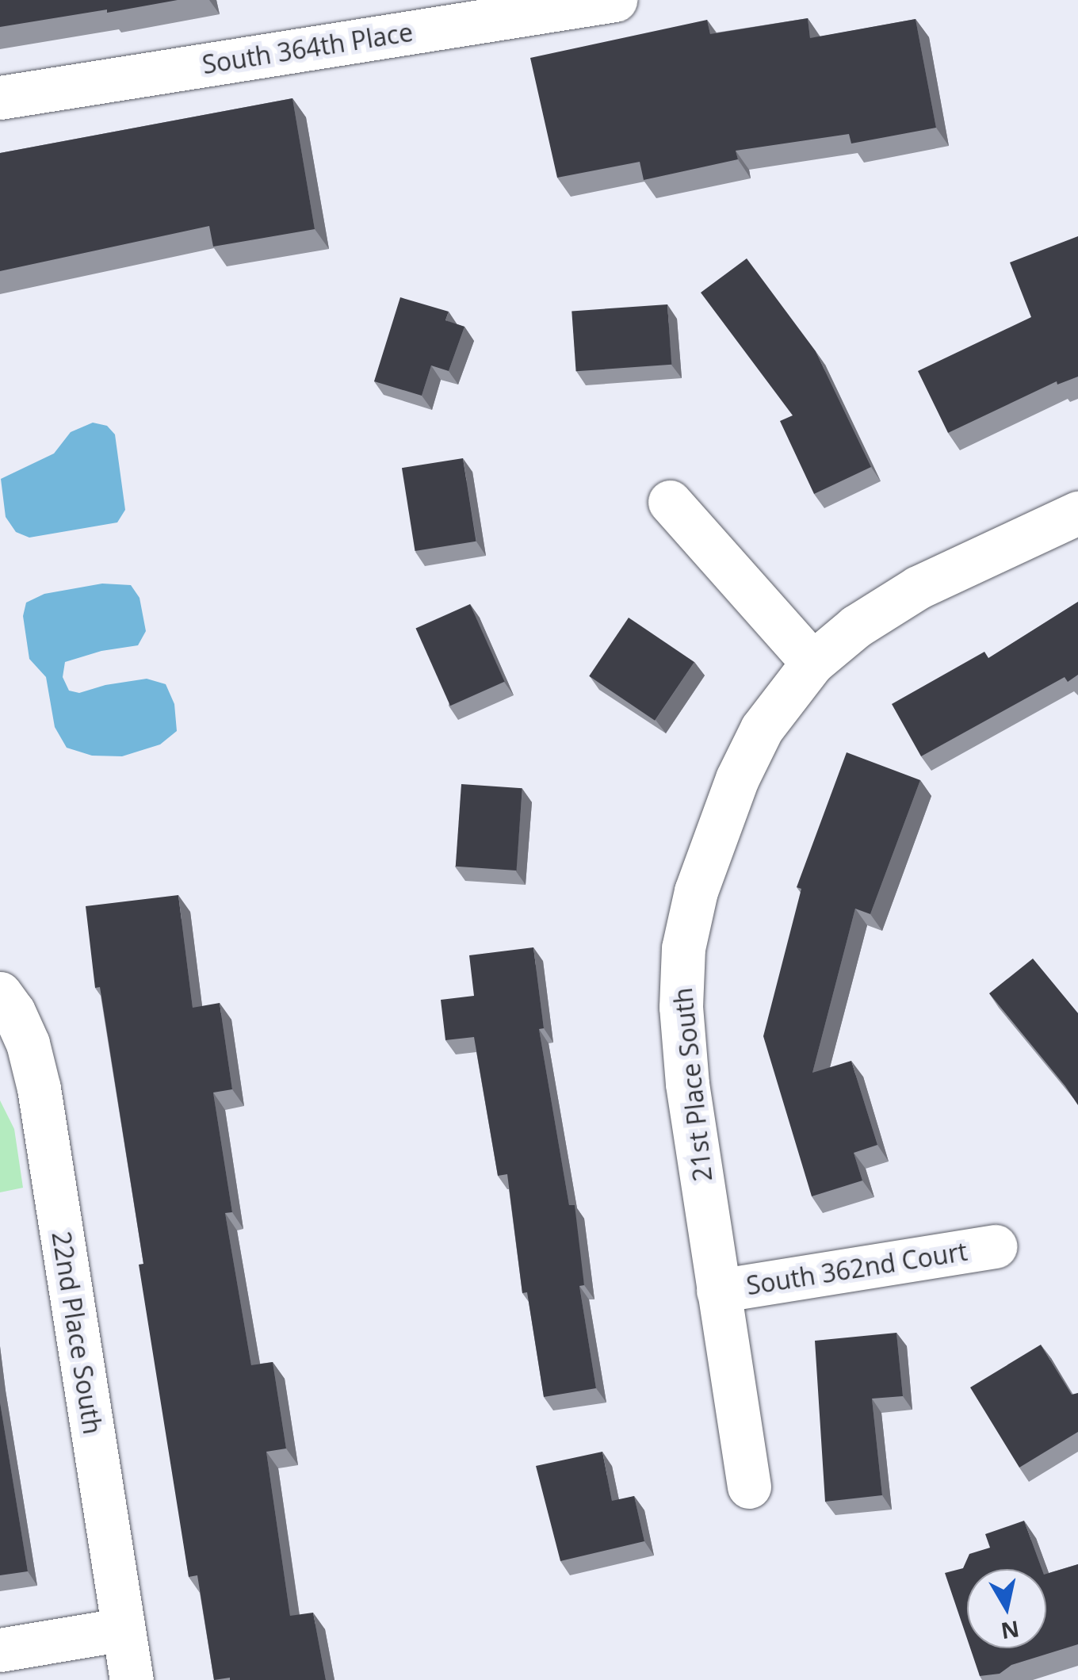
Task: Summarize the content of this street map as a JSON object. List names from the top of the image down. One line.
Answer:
{"streets":{"street":["South 364th Place","21st Place South","South 362nd Court","22nd Place South"]},"crossings":[["21st Place South","South 362nd Court"]],"north":"bottom"}
